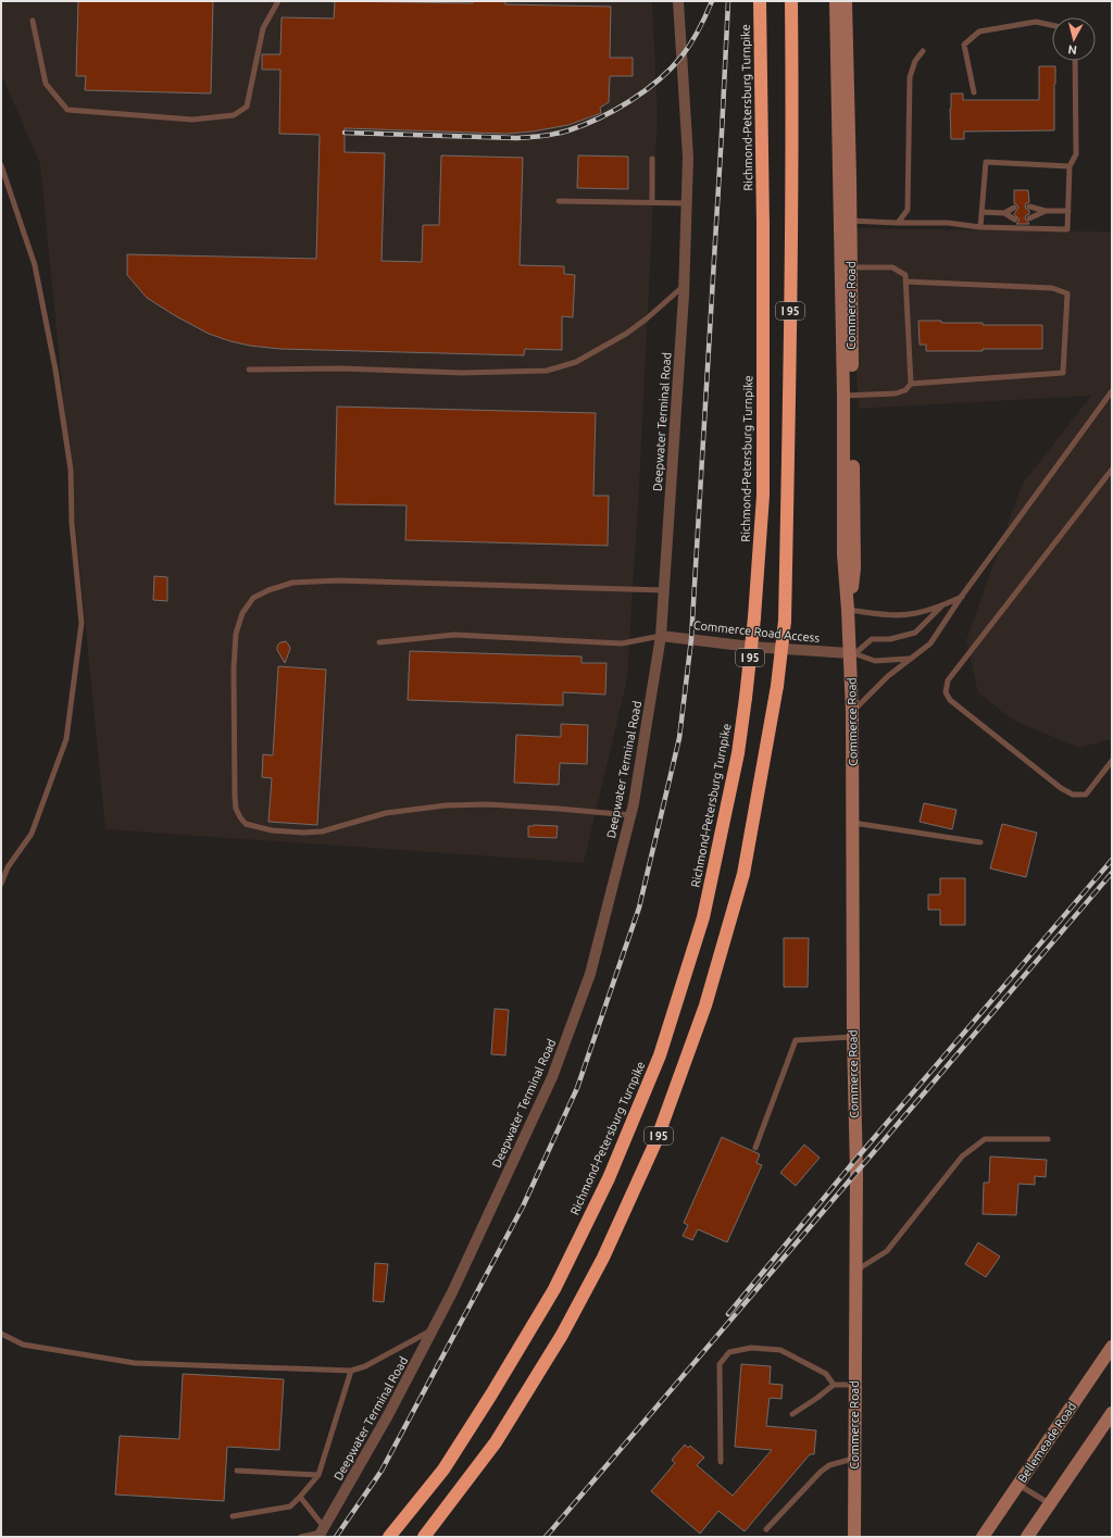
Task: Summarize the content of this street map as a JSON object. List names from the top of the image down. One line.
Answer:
{"streets":{"highway":["Richmond-Petersburg Turnpike","I 95"],"main road":["Commerce Road","Bellemeade Road"],"street":["Deepwater Terminal Road","Commerce Road Access"]},"crossings":[["Commerce Road","Commerce Road Access"],["Deepwater Terminal Road","Commerce Road Access"]],"north":"bottom"}
